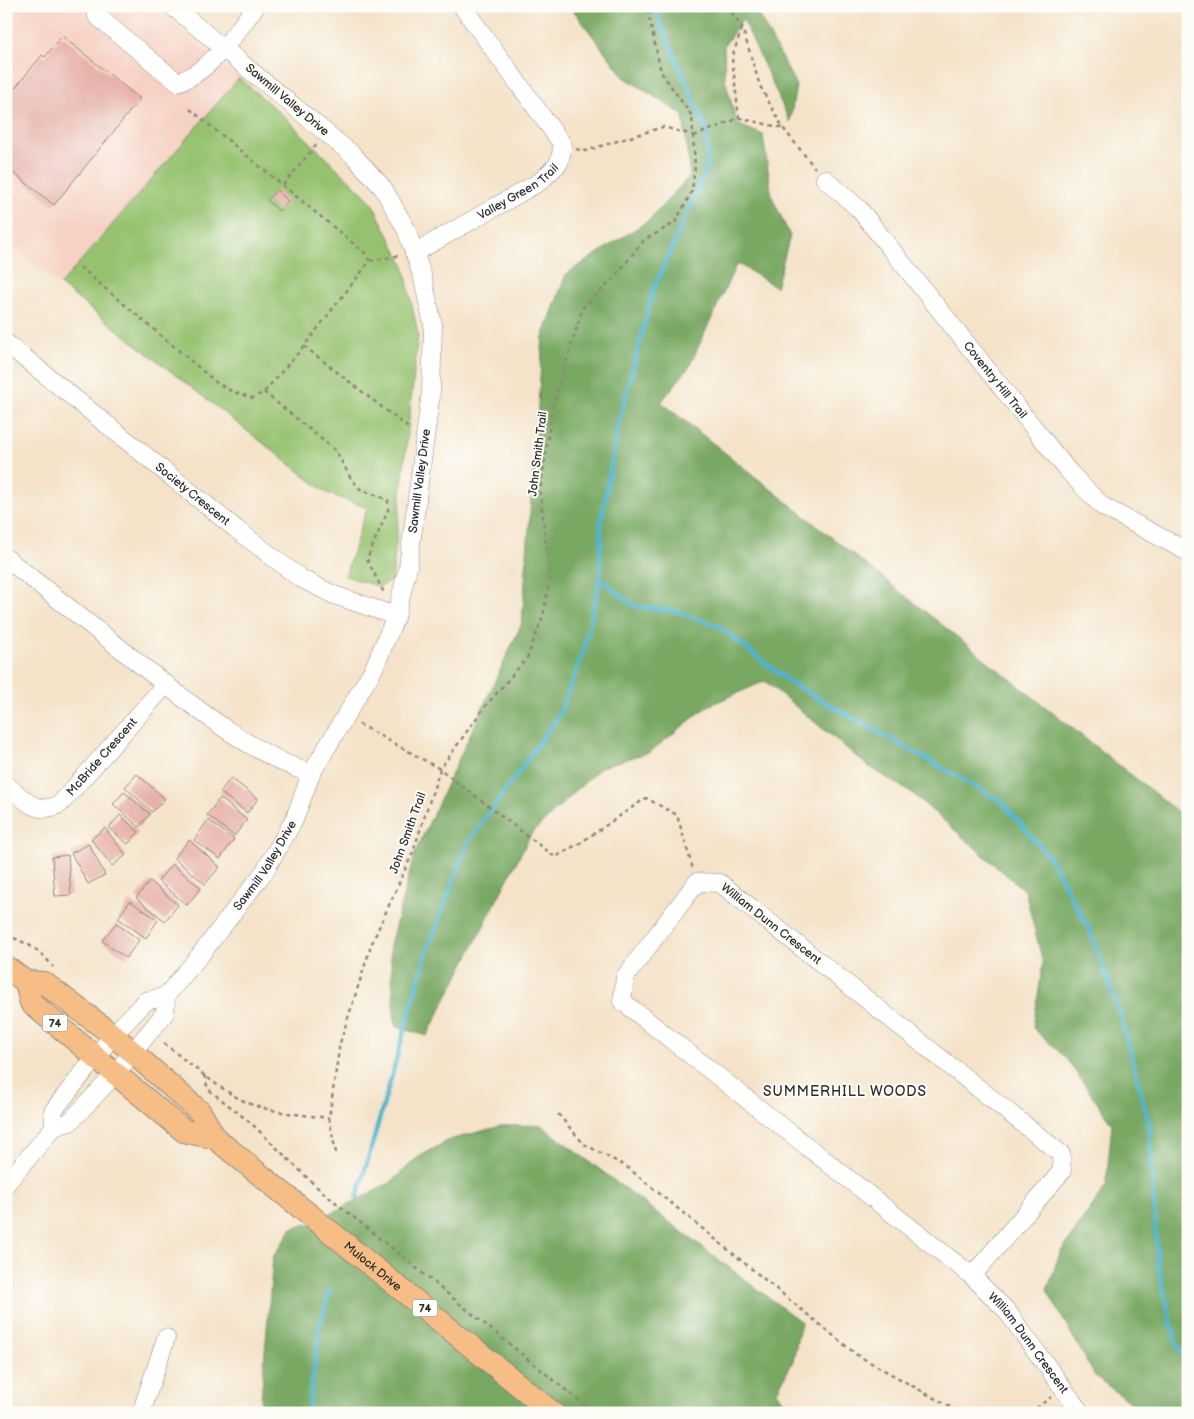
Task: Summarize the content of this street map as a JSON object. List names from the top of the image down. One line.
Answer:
{"streets":{"main road":["74","Mulock Drive"],"street":["Sawmill Valley Drive","Valley Green Trail","Coventry Hill Trail","Society Crescent","McBride Crescent","William Dunn Crescent"],"path":["John Smith Trail"]},"crossings":[["Sawmill Valley Drive","Valley Green Trail"],["Sawmill Valley Drive","Society Crescent"],["Sawmill Valley Drive","Mulock Drive"]],"districts":["SUMMERHILL WOODS"]}
